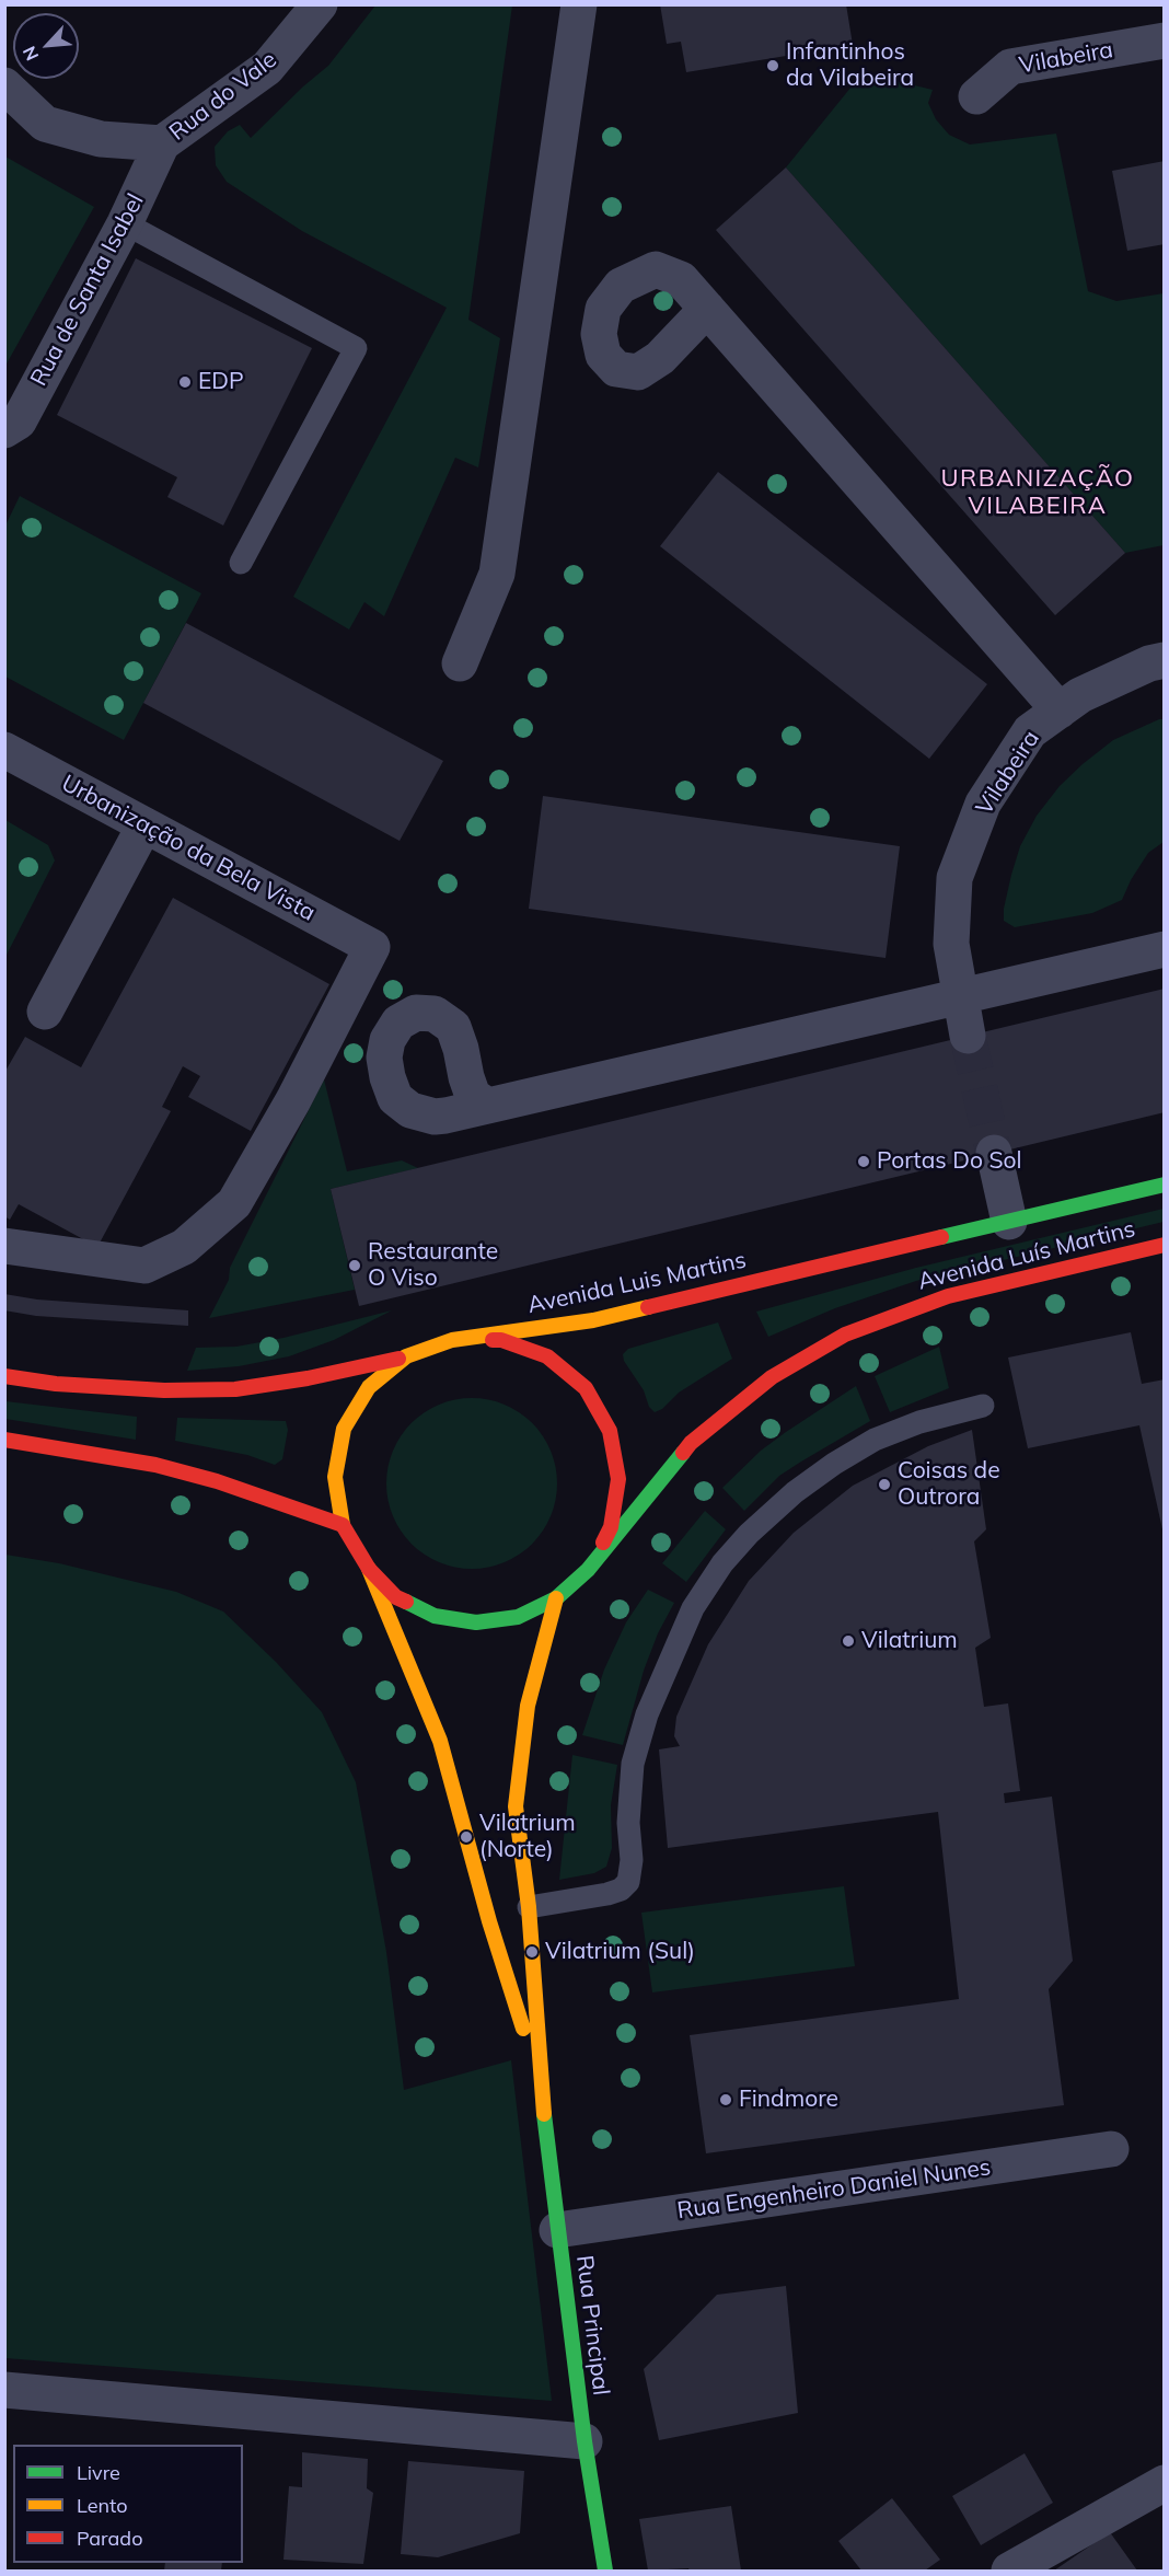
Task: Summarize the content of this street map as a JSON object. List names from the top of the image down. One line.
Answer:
{"streets":{"main road":["Avenida Luís Martins","Avenida Luis Martins","Rua Principal"],"street":["Vilabeira","Rua do Vale","Rua de Santa Isabel","Urbanização da Bela Vista","Rua Engenheiro Daniel Nunes"]},"crossings":[["Rua do Vale","Rua de Santa Isabel"],["Avenida Luís Martins","Avenida Luis Martins"],["Rua Engenheiro Daniel Nunes","Rua Principal"]],"districts":["URBANIZAÇÃO VILABEIRA"],"places":["Infantinhos da Vilabeira","EDP","Portas Do Sol","Restaurante O Viso","Coisas de Outrora","Vilatrium","Vilatrium (Norte)","Vilatrium (Sul)","Findmore"],"legend":["Livre","Lento","Parado"],"north":"bottom left"}
